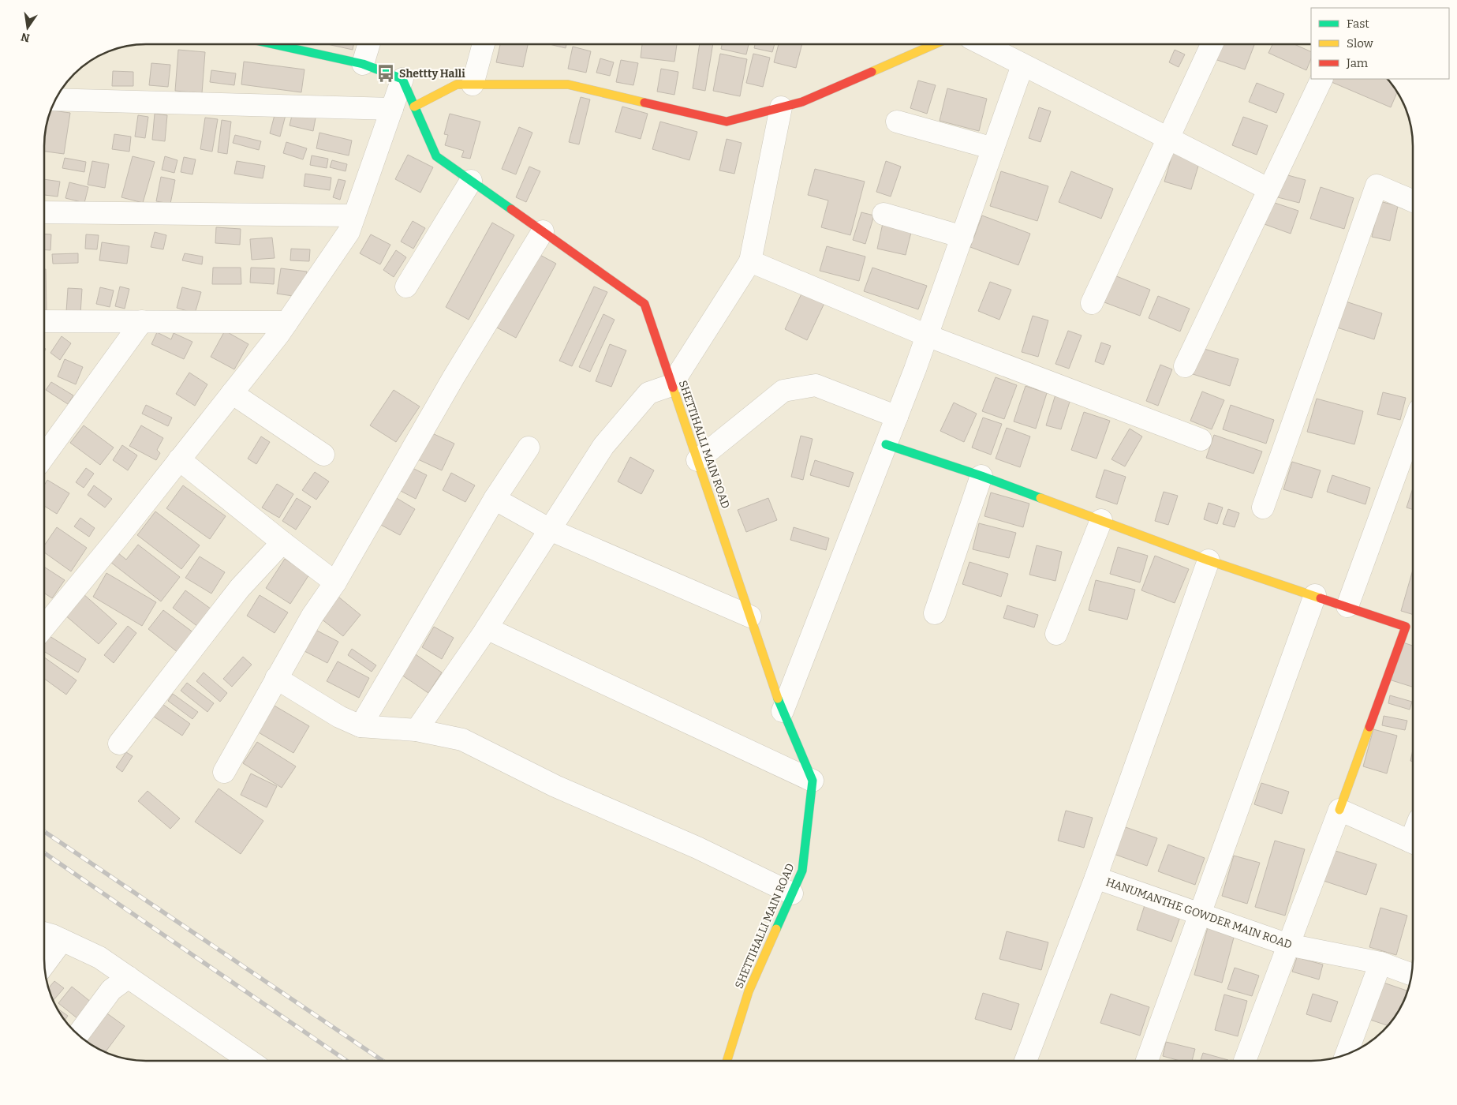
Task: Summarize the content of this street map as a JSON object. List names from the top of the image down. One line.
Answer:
{"streets":{"street":["SHETTIHALLI MAIN ROAD","HANUMANTHE GOWDER MAIN ROAD"]},"places":{"bus stop":["Shettty Halli"]},"legend":["Fast","Slow","Jam"],"north":"bottom"}
